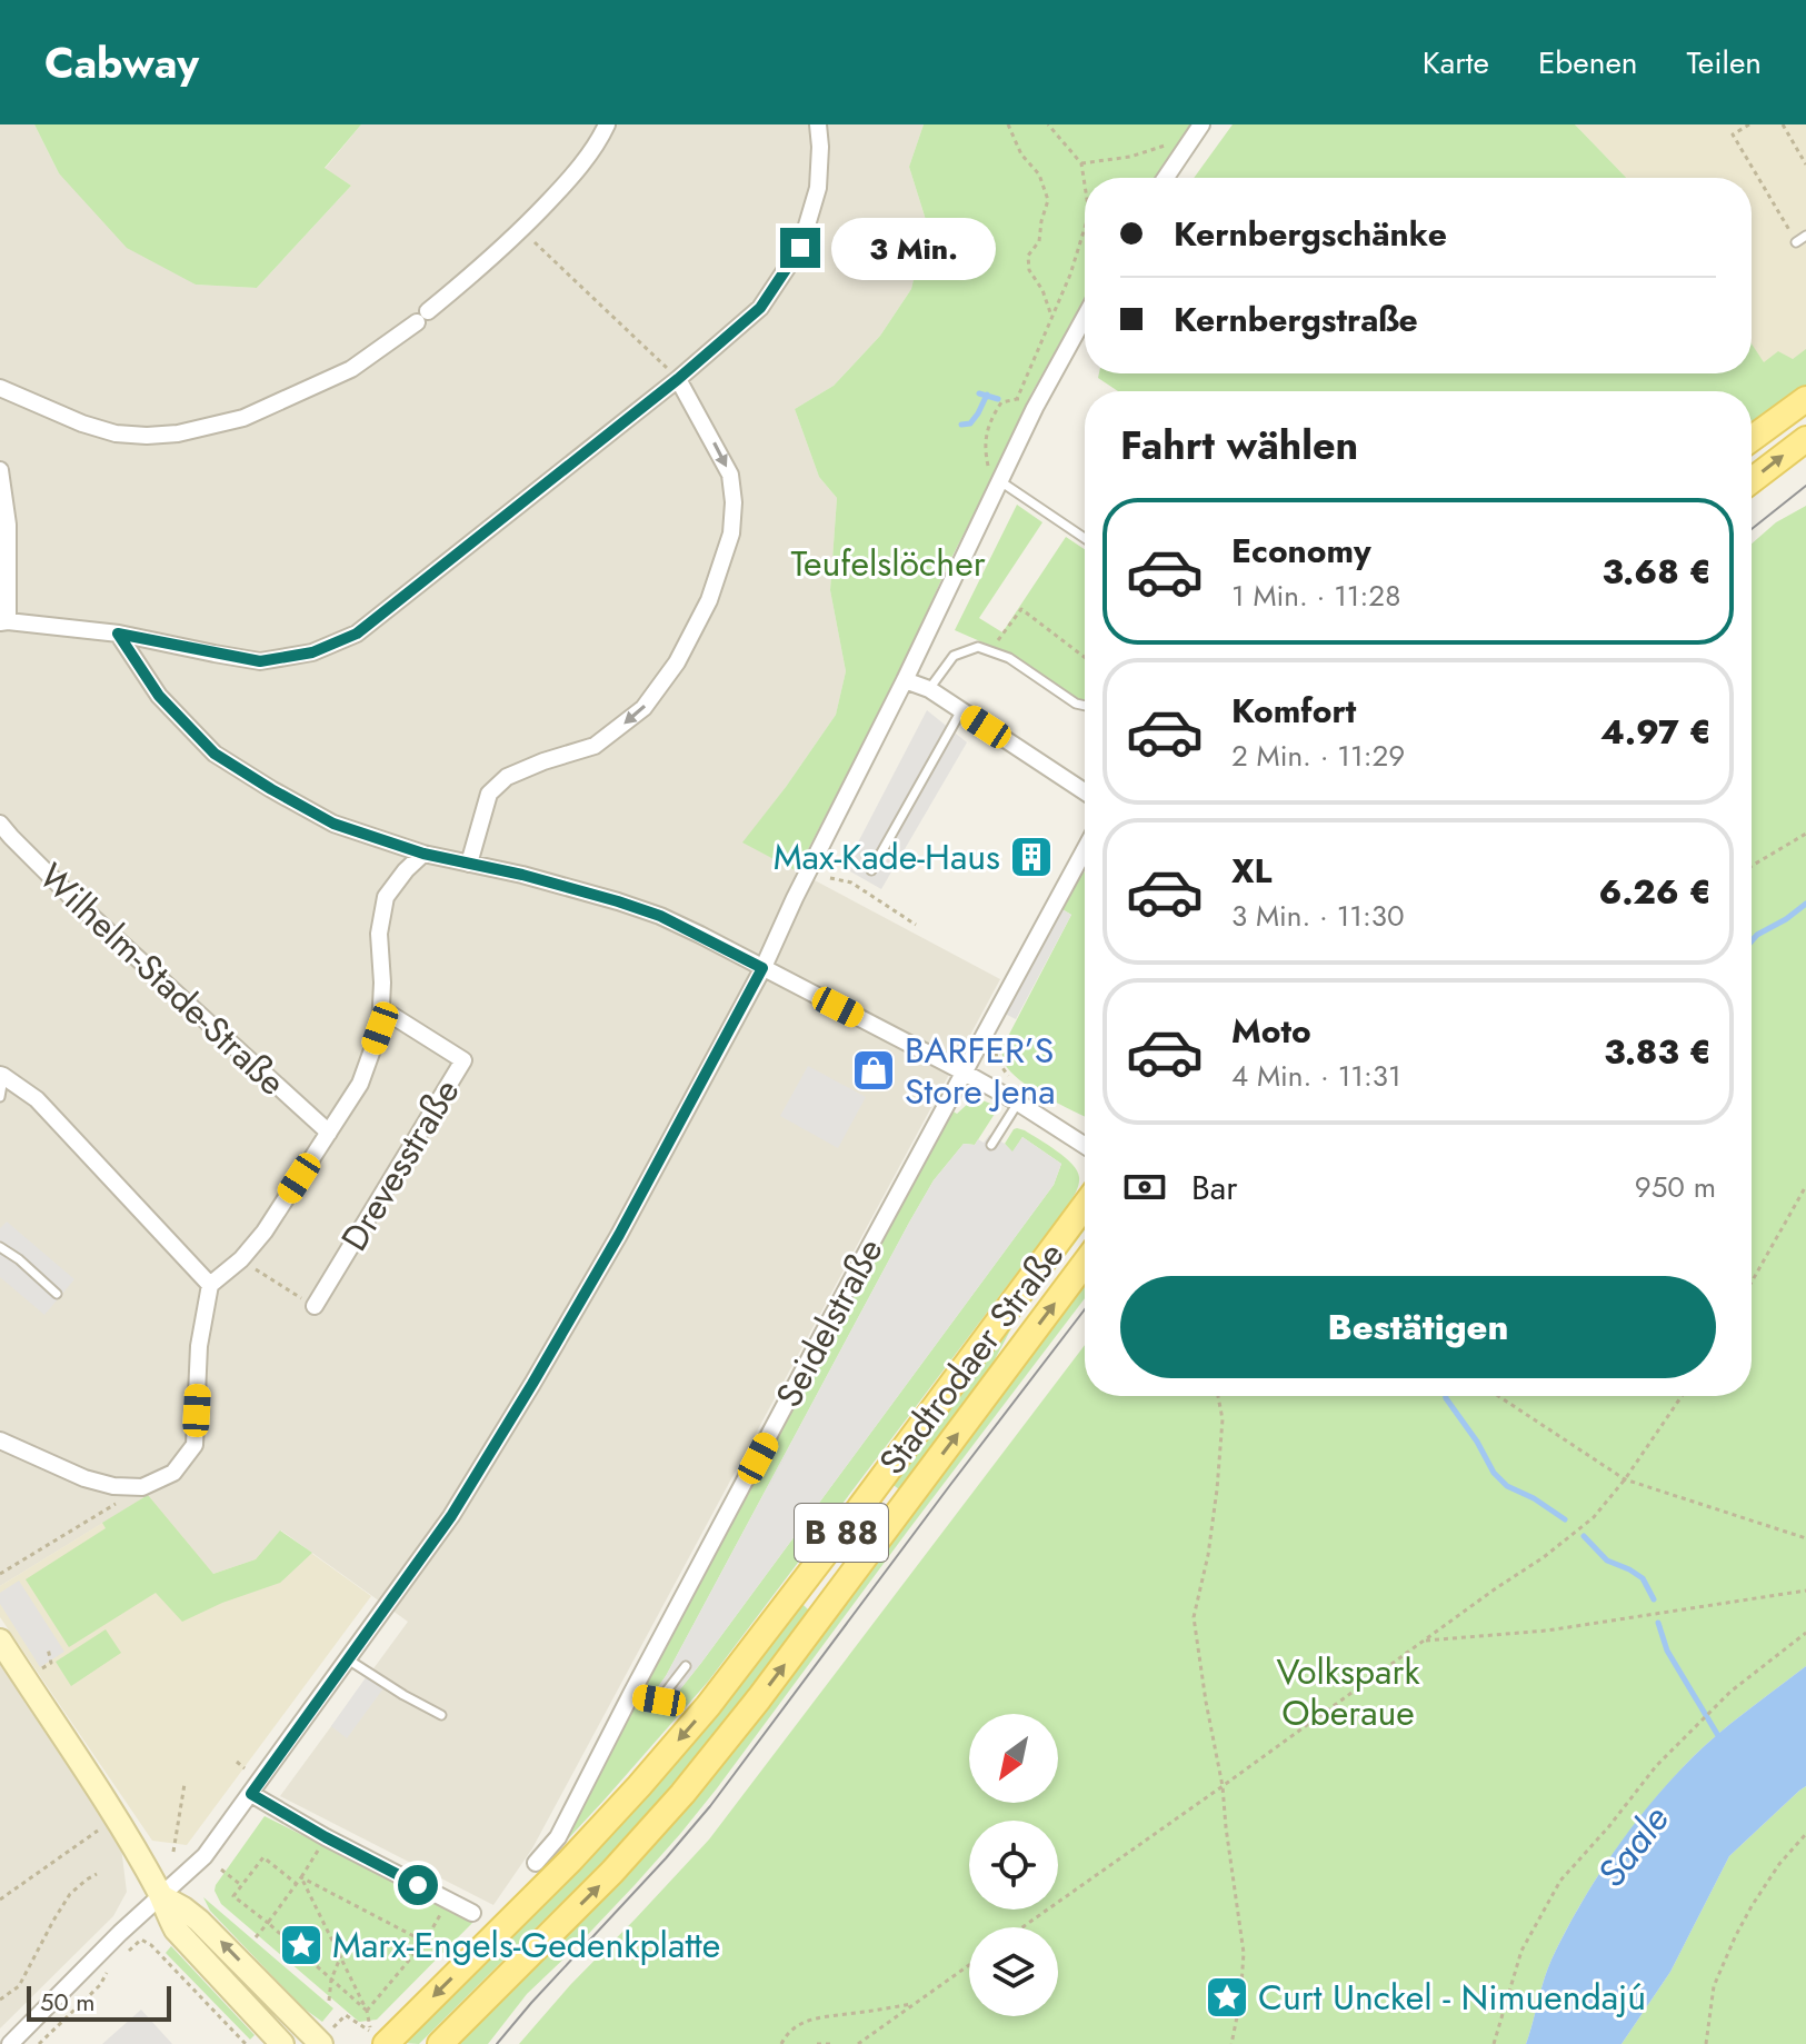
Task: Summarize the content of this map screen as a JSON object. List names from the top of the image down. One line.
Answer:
{"streets":{"main road":["Stadtrodaer Straße","B 88"],"street":["Wilhelm-Stade-Straße","Drevesstraße","Seidelstraße"]},"water":["Saale"],"parks":["Teufelslöcher","Volkspark Oberaue"],"places":{"building":["Max-Kade-Haus"],"shop":["BARFER’S Store Jena"],"place":["Marx-Engels-Gedenkplatte","Curt Unckel - Nimuendajú"]},"scale_bar":"50 m","north":"bottom left","page":{"header":"Cabway","nav":["Karte","Ebenen","Teilen"],"banner":["Kernbergschänke","Kernbergstraße"],"bubble":"3 Min.","heading":"Fahrt wählen","list":[{"name":"Economy","note":"1 Min. · 11:28","value":"3.68 €"},{"name":"Komfort","note":"2 Min. · 11:29","value":"4.97 €"},{"name":"XL","note":"3 Min. · 11:30","value":"6.26 €"},{"name":"Moto","note":"4 Min. · 11:31","value":"3.83 €"}],"pay":["Bar","950 m"],"buttons":"Bestätigen","scale":"50 m"}}
